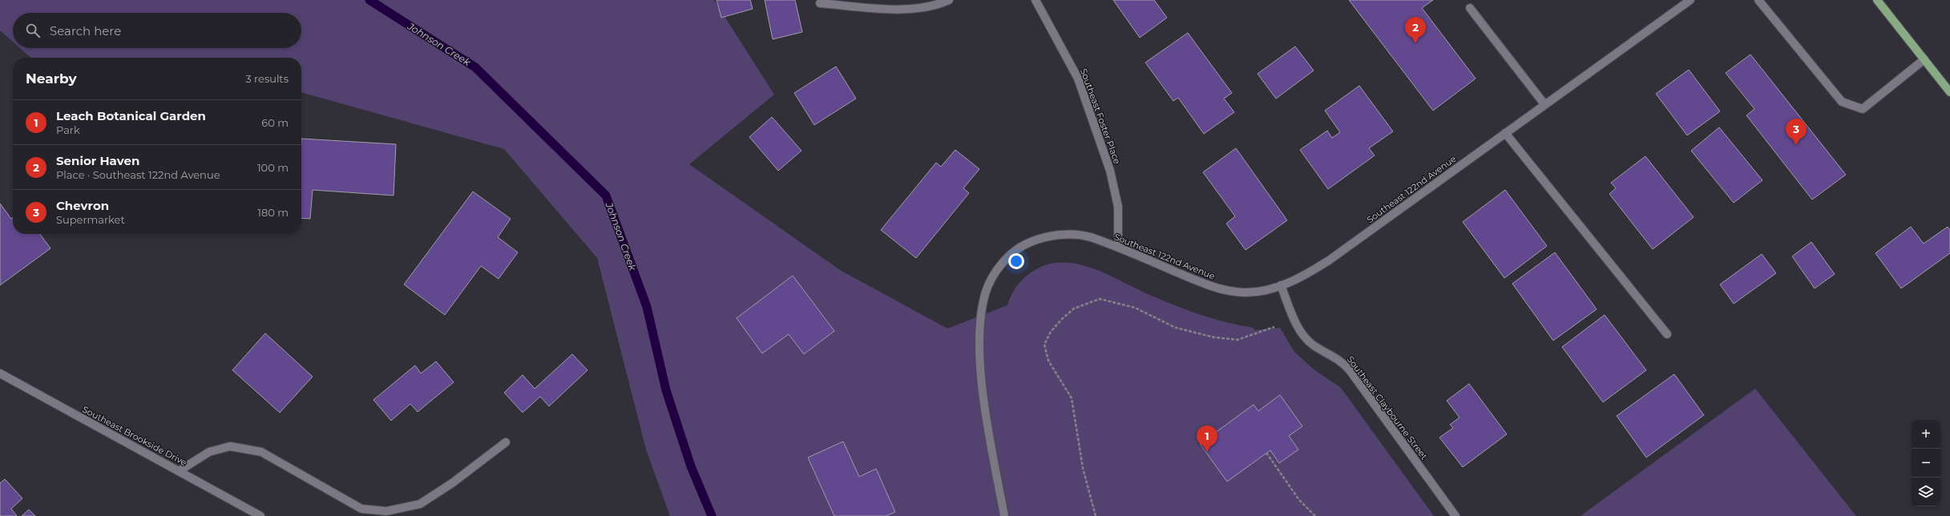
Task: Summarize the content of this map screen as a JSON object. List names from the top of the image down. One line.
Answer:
{"streets":{"street":["Southeast Foster Place","Southeast 122nd Avenue","Southeast Claybourne Street","Southeast Brookside Drive"]},"crossings":[["Southeast Foster Place","Southeast 122nd Avenue"],["Southeast 122nd Avenue","Southeast Claybourne Street"]],"water":["Johnson Creek"],"page":{"search":"Search here","pins":["2","3","1"],"heading":["Nearby","3 results"],"list":[{"mark":"1","name":"Leach Botanical Garden","note":"Park","value":"60 m"},{"mark":"2","name":"Senior Haven","note":"Place · Southeast 122nd Avenue","value":"100 m"},{"mark":"3","name":"Chevron","note":"Supermarket","value":"180 m"}],"map_buttons":["+","−"]}}
